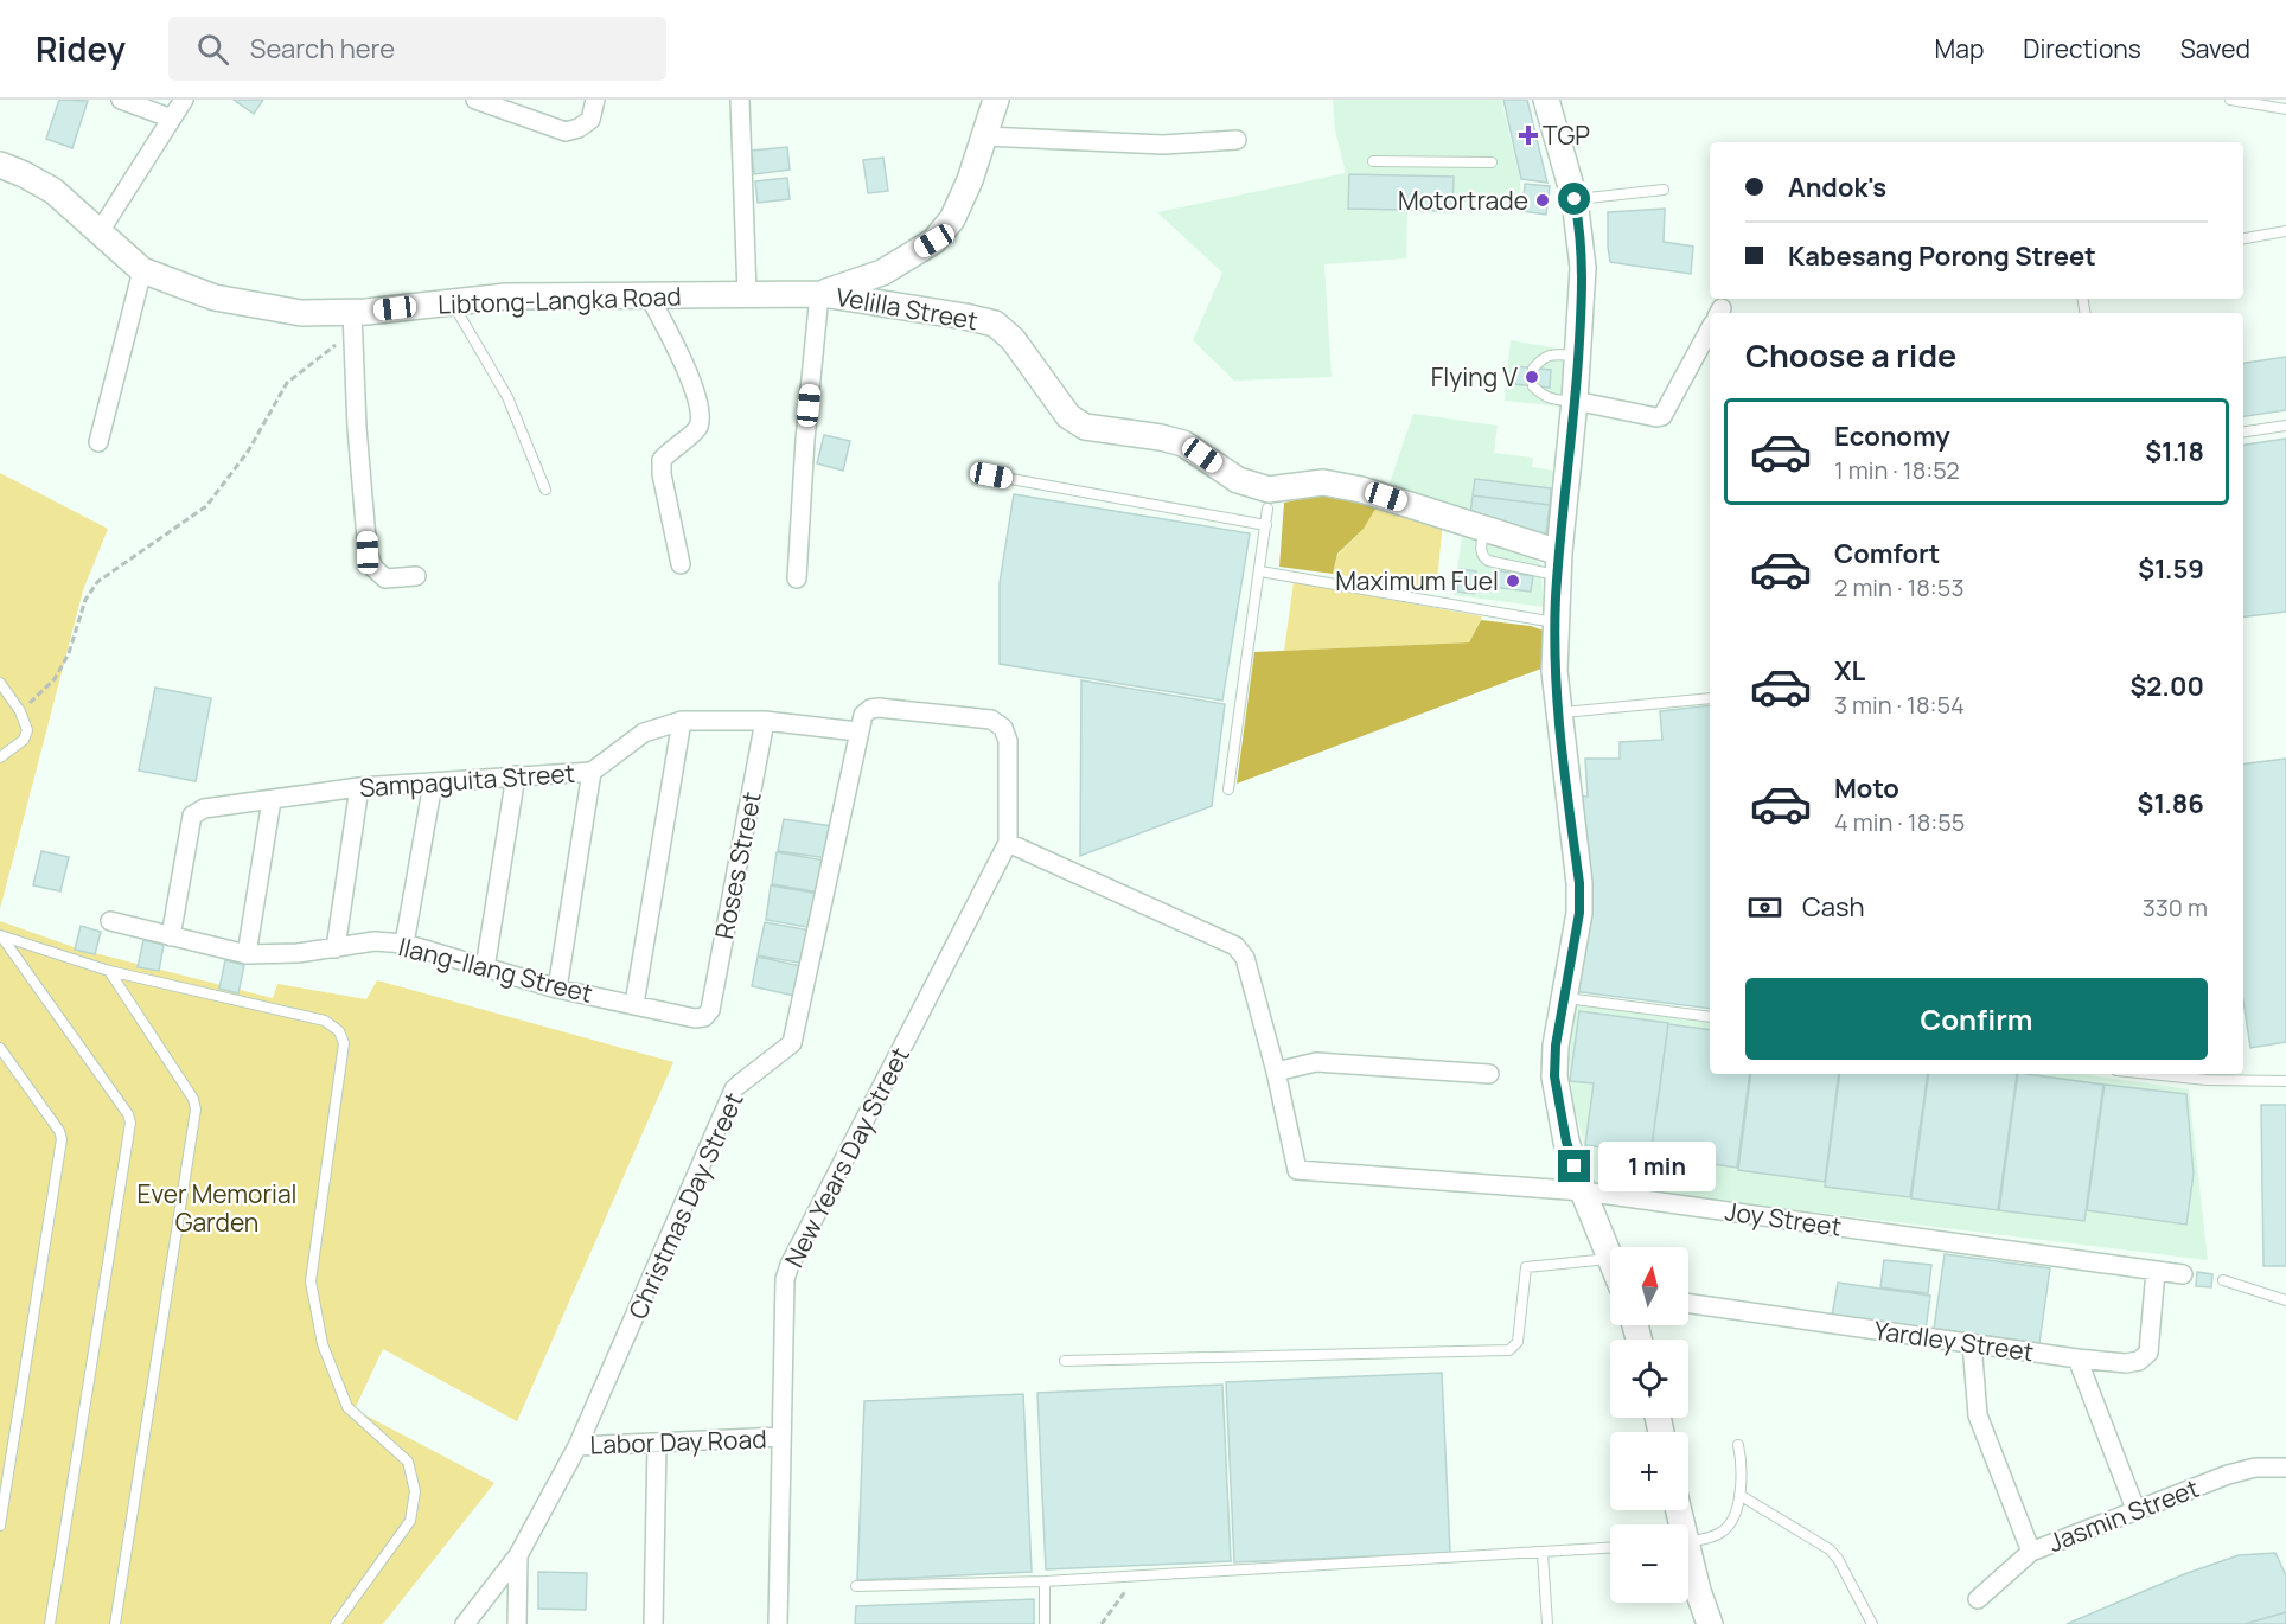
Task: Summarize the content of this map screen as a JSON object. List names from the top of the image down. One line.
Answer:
{"streets":{"main road":["Libtong-Langka Road","Velilla Street"],"street":["Sampaguita Street","Roses Street","Ilang-Ilang Street","New Years Day Street","Christmas Day Street","Joy Street","Yardley Street","Labor Day Road","Jasmin Street"]},"crossings":[["Libtong-Langka Road","Velilla Street"],["Sampaguita Street","Roses Street"],["Sampaguita Street","Ilang-Ilang Street"],["Sampaguita Street","Christmas Day Street"],["Roses Street","Ilang-Ilang Street"],["New Years Day Street","Labor Day Road"],["Christmas Day Street","Labor Day Road"],["Joy Street","Yardley Street"]],"parks":["Ever Memorial Garden"],"places":{"health":["TGP"],"other":["Motortrade","Flying V","Maximum Fuel"]},"north":"top","page":{"header":"Ridey","search":"Search here","nav":["Map","Directions","Saved"],"banner":["Andok's","Kabesang Porong Street"],"heading":"Choose a ride","list":[{"name":"Economy","note":"1 min · 18:52","value":"$1.18"},{"name":"Comfort","note":"2 min · 18:53","value":"$1.59"},{"name":"XL","note":"3 min · 18:54","value":"$2.00"},{"name":"Moto","note":"4 min · 18:55","value":"$1.86"}],"pay":["Cash","330 m"],"buttons":"Confirm","bubble":"1 min","map_buttons":["+","−"]}}
